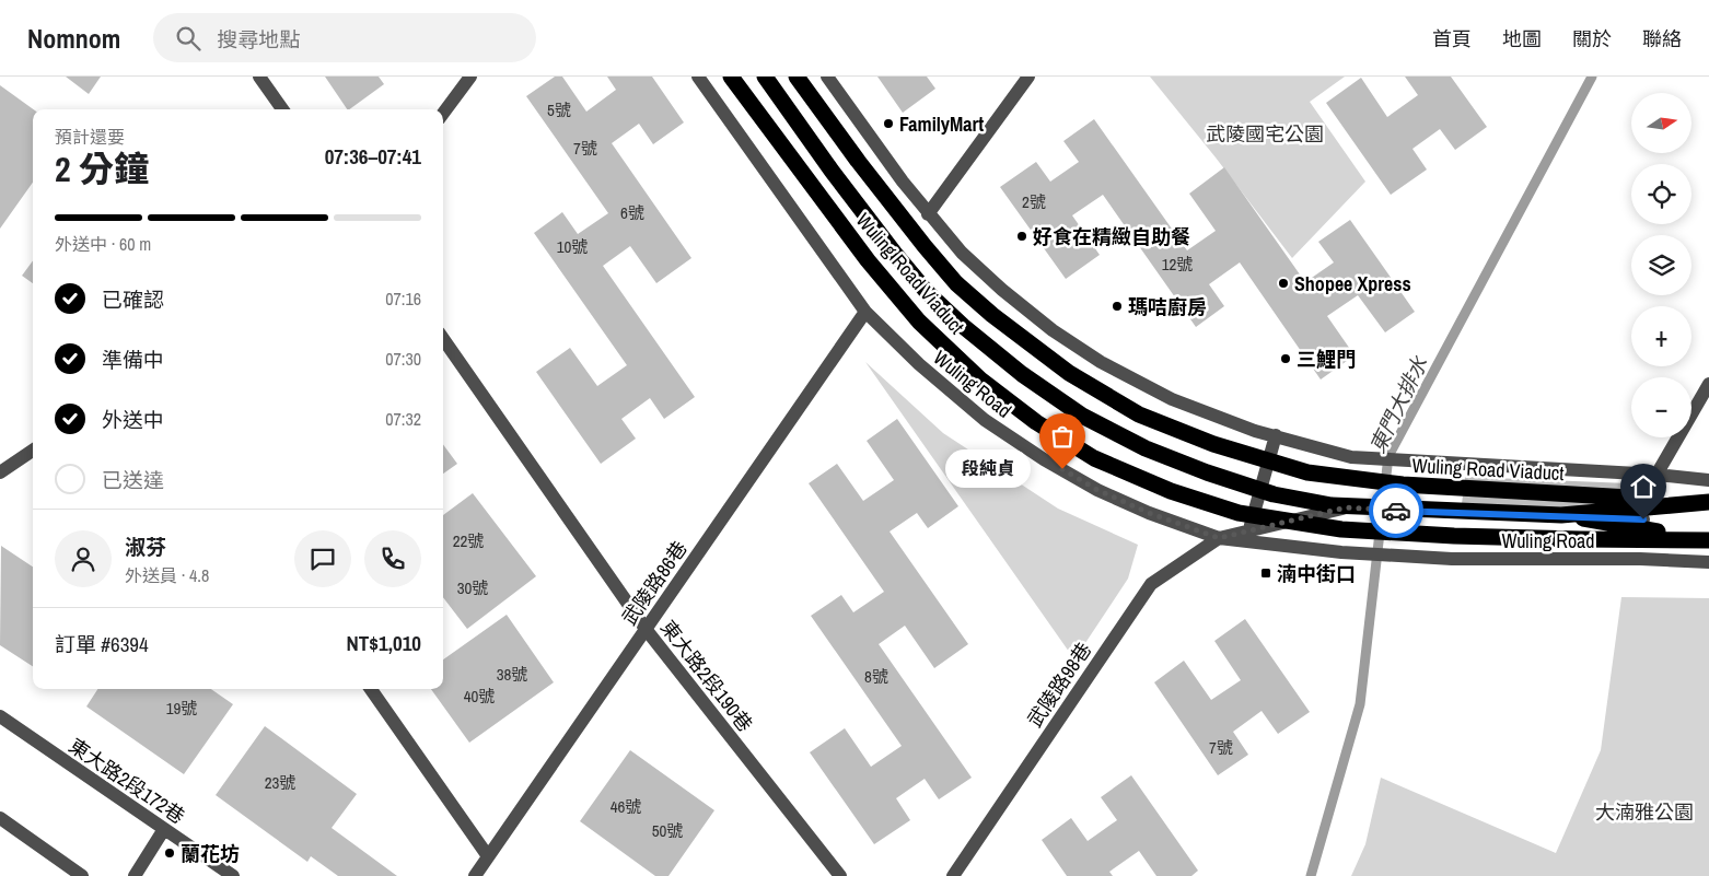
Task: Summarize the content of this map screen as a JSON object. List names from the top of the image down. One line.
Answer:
{"streets":{"highway":["Wuling Road Viaduct"],"street":["Wuling Road","武陵路86巷","東大路2段190巷","武陵路98巷","東大路2段172巷"]},"crossings":[["Wuling Road","武陵路86巷"],["Wuling Road","武陵路98巷"],["武陵路86巷","東大路2段190巷"]],"water":["東門大排水"],"parks":["武陵國宅公園","大湳雅公園"],"places":{"other":["FamilyMart","好食在精緻自助餐","Shopee Xpress","瑪咭廚房","三鯉門","段純貞","蘭花坊"],"transit":["湳中街口"]},"house_numbers":["5號","7號","2號","6號","10號","12號","22號","30號","38號","8號","40號","19號","7號","23號","46號","50號"],"north":"right","page":{"header":"Nomnom","search":"搜尋地點","nav":["首頁","地圖","關於","聯絡"],"map_buttons":["+","−"],"heading":["2 分鐘","預計還要","07:36–07:41"],"panel":["淑芬","外送員 · 4.8","訂單 #6394","NT$1,010"],"bar":"外送中 · 60 m","list":[["已確認","07:16"],["準備中","07:30"],["外送中","07:32"],"已送達"],"bubble":"段純貞"}}
